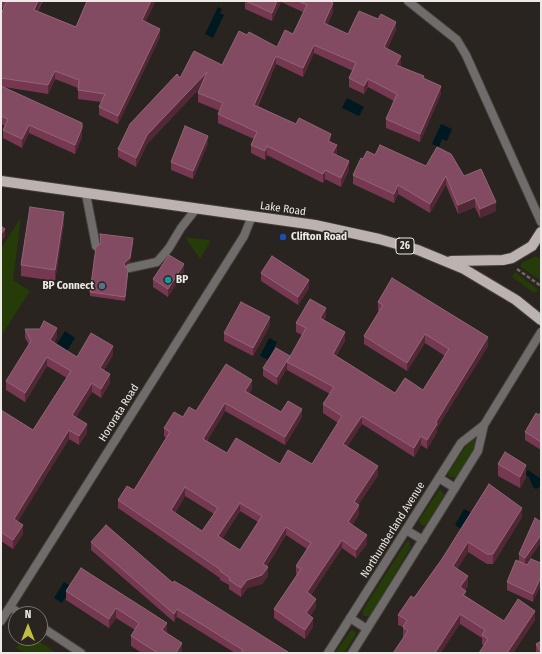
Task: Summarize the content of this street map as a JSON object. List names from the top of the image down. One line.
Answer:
{"streets":{"main road":["Lake Road","26"],"street":["Hororata Road","Northumberland Avenue"]},"crossings":[["Lake Road","Hororata Road"]],"places":["Clifton Road","BP","BP Connect"],"north":"top"}
